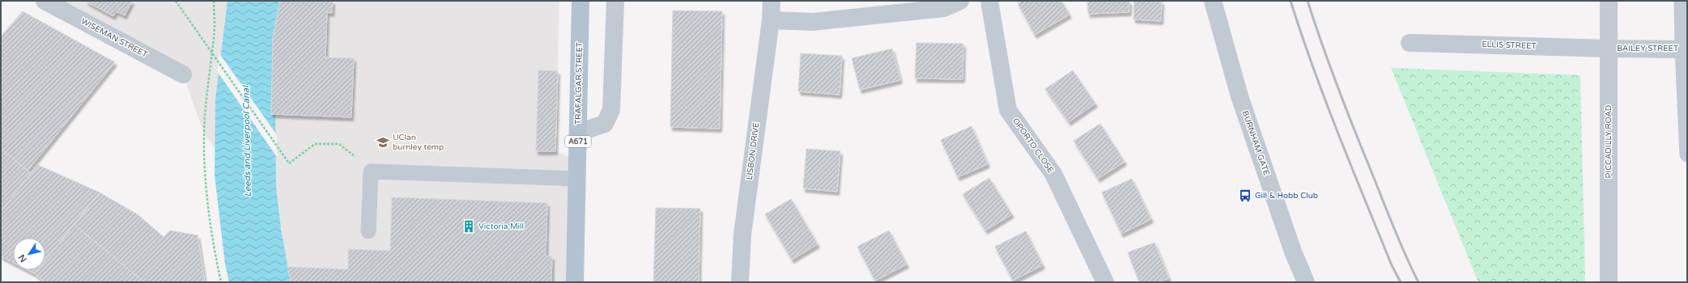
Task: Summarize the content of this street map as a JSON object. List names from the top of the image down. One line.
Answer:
{"streets":{"main road":["TRAFALGAR STREET","A671"],"street":["WISEMAN STREET","ELLIS STREET","BAILEY STREET","PICCADILLY ROAD","BURNHAM GATE","OPORTO CLOSE","LISBON DRIVE"]},"crossings":[["ELLIS STREET","BAILEY STREET"],["ELLIS STREET","PICCADILLY ROAD"],["BAILEY STREET","PICCADILLY ROAD"]],"water":["Leeds and Liverpool Canal"],"places":{"school or university":["UClan burnley temp"],"bus stop":["Gill & Hobb Club"],"building":["Victoria Mill"]},"north":"bottom left"}
